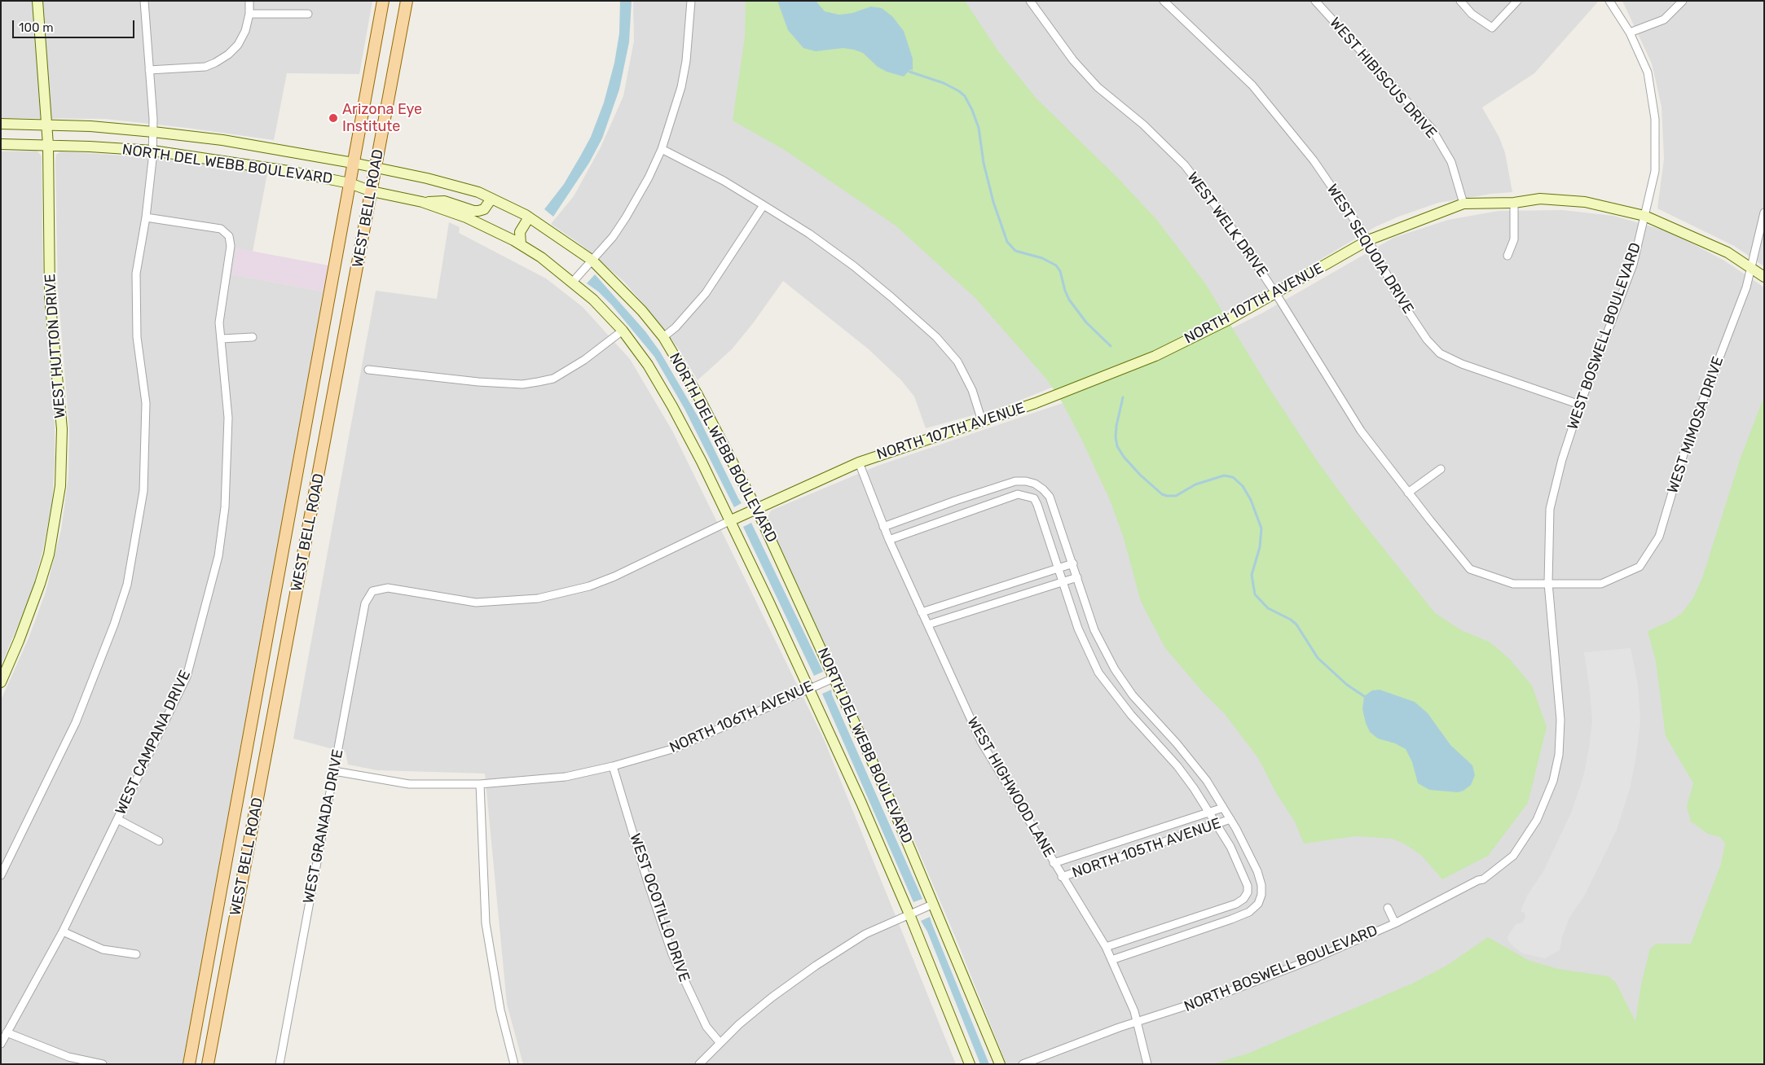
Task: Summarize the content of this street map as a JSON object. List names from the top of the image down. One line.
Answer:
{"streets":{"main road":["WEST BELL ROAD"],"street":["WEST HIBISCUS DRIVE","NORTH DEL WEBB BOULEVARD","WEST WELK DRIVE","WEST SEQUOIA DRIVE","NORTH 107TH AVENUE","WEST BOSWELL BOULEVARD","WEST HUTTON DRIVE","WEST MIMOSA DRIVE","NORTH 106TH AVENUE","WEST CAMPANA DRIVE","WEST HIGHWOOD LANE","WEST GRANADA DRIVE","NORTH 105TH AVENUE","WEST OCOTILLO DRIVE","NORTH BOSWELL BOULEVARD"]},"crossings":[["WEST HIBISCUS DRIVE","NORTH 107TH AVENUE"],["NORTH DEL WEBB BOULEVARD","WEST BELL ROAD"],["NORTH DEL WEBB BOULEVARD","NORTH 107TH AVENUE"],["NORTH DEL WEBB BOULEVARD","WEST HUTTON DRIVE"],["NORTH DEL WEBB BOULEVARD","NORTH 106TH AVENUE"],["WEST WELK DRIVE","NORTH 107TH AVENUE"],["WEST WELK DRIVE","WEST BOSWELL BOULEVARD"],["WEST WELK DRIVE","WEST MIMOSA DRIVE"],["WEST WELK DRIVE","NORTH BOSWELL BOULEVARD"],["WEST SEQUOIA DRIVE","NORTH 107TH AVENUE"],["WEST SEQUOIA DRIVE","WEST BOSWELL BOULEVARD"],["NORTH 107TH AVENUE","WEST BOSWELL BOULEVARD"],["NORTH 107TH AVENUE","WEST MIMOSA DRIVE"],["NORTH 107TH AVENUE","WEST HIGHWOOD LANE"],["NORTH 107TH AVENUE","WEST GRANADA DRIVE"],["WEST BOSWELL BOULEVARD","WEST MIMOSA DRIVE"],["WEST BOSWELL BOULEVARD","NORTH BOSWELL BOULEVARD"],["WEST MIMOSA DRIVE","NORTH BOSWELL BOULEVARD"],["NORTH 106TH AVENUE","WEST GRANADA DRIVE"],["NORTH 106TH AVENUE","WEST OCOTILLO DRIVE"],["WEST HIGHWOOD LANE","NORTH 105TH AVENUE"],["WEST HIGHWOOD LANE","NORTH BOSWELL BOULEVARD"]],"places":["Arizona Eye Institute"],"scale_bar":"100 m"}
